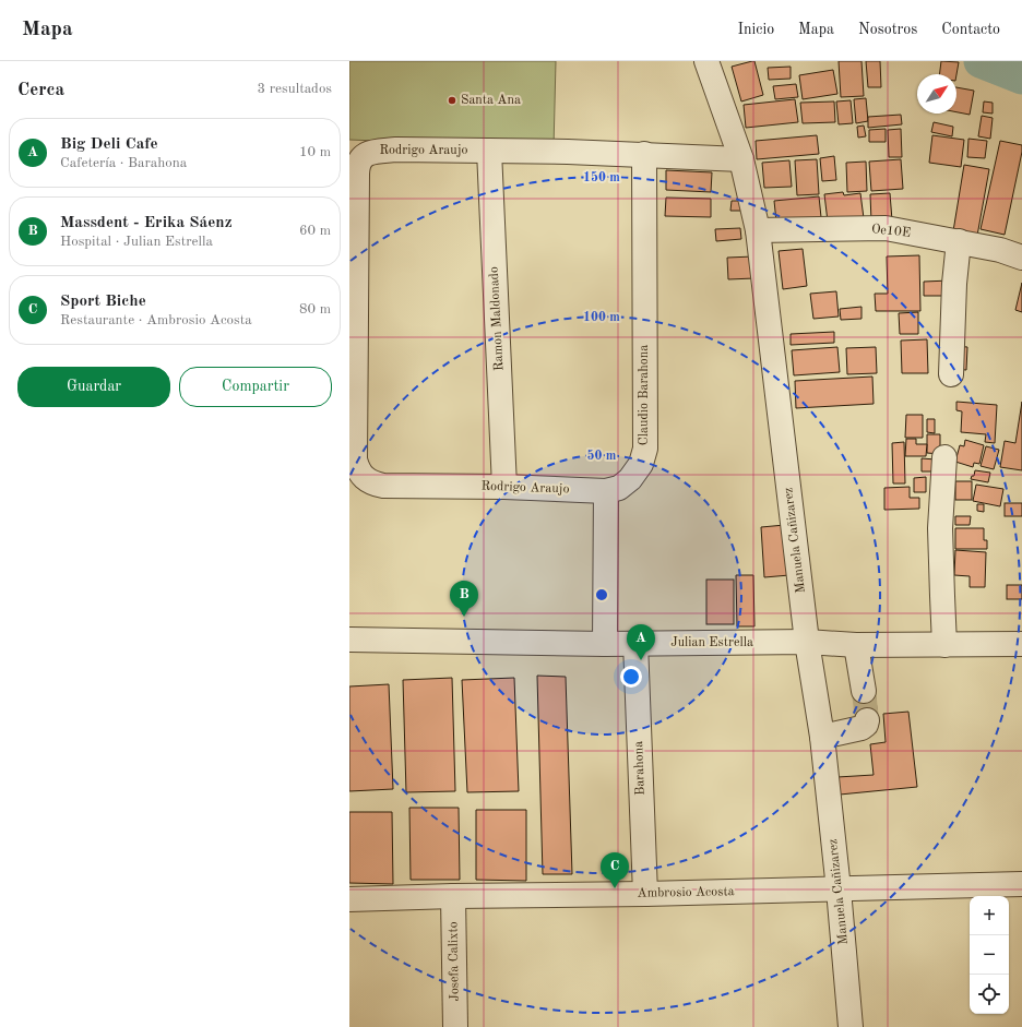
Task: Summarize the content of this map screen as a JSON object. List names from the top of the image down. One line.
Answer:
{"streets":{"street":["Rodrigo Araujo","Oe10E","Ramon Maldonado","Claudio Barahona","Manuela Cañizarez","Julian Estrella","Barahona","Ambrosio Acosta","Josefa Calixto"]},"crossings":[["Rodrigo Araujo","Ramon Maldonado"],["Rodrigo Araujo","Claudio Barahona"],["Rodrigo Araujo","Manuela Cañizarez"],["Oe10E","Manuela Cañizarez"],["Manuela Cañizarez","Julian Estrella"],["Manuela Cañizarez","Ambrosio Acosta"],["Julian Estrella","Barahona"],["Barahona","Ambrosio Acosta"],["Ambrosio Acosta","Josefa Calixto"]],"places":["Santa Ana"],"north":"top right","page":{"header":"Mapa","nav":["Inicio","Mapa","Nosotros","Contacto"],"heading":["Cerca","3 resultados"],"list":[{"mark":"A","name":"Big Deli Cafe","note":"Cafetería · Barahona","value":"10 m"},{"mark":"B","name":"Massdent - Erika Sáenz","note":"Hospital · Julian Estrella","value":"60 m"},{"mark":"C","name":"Sport Biche","note":"Restaurante · Ambrosio Acosta","value":"80 m"}],"buttons":["Guardar","Compartir"],"pins":["B","A","C"],"map_buttons":["+","−"]},"rings":["150 m","100 m","50 m"]}
